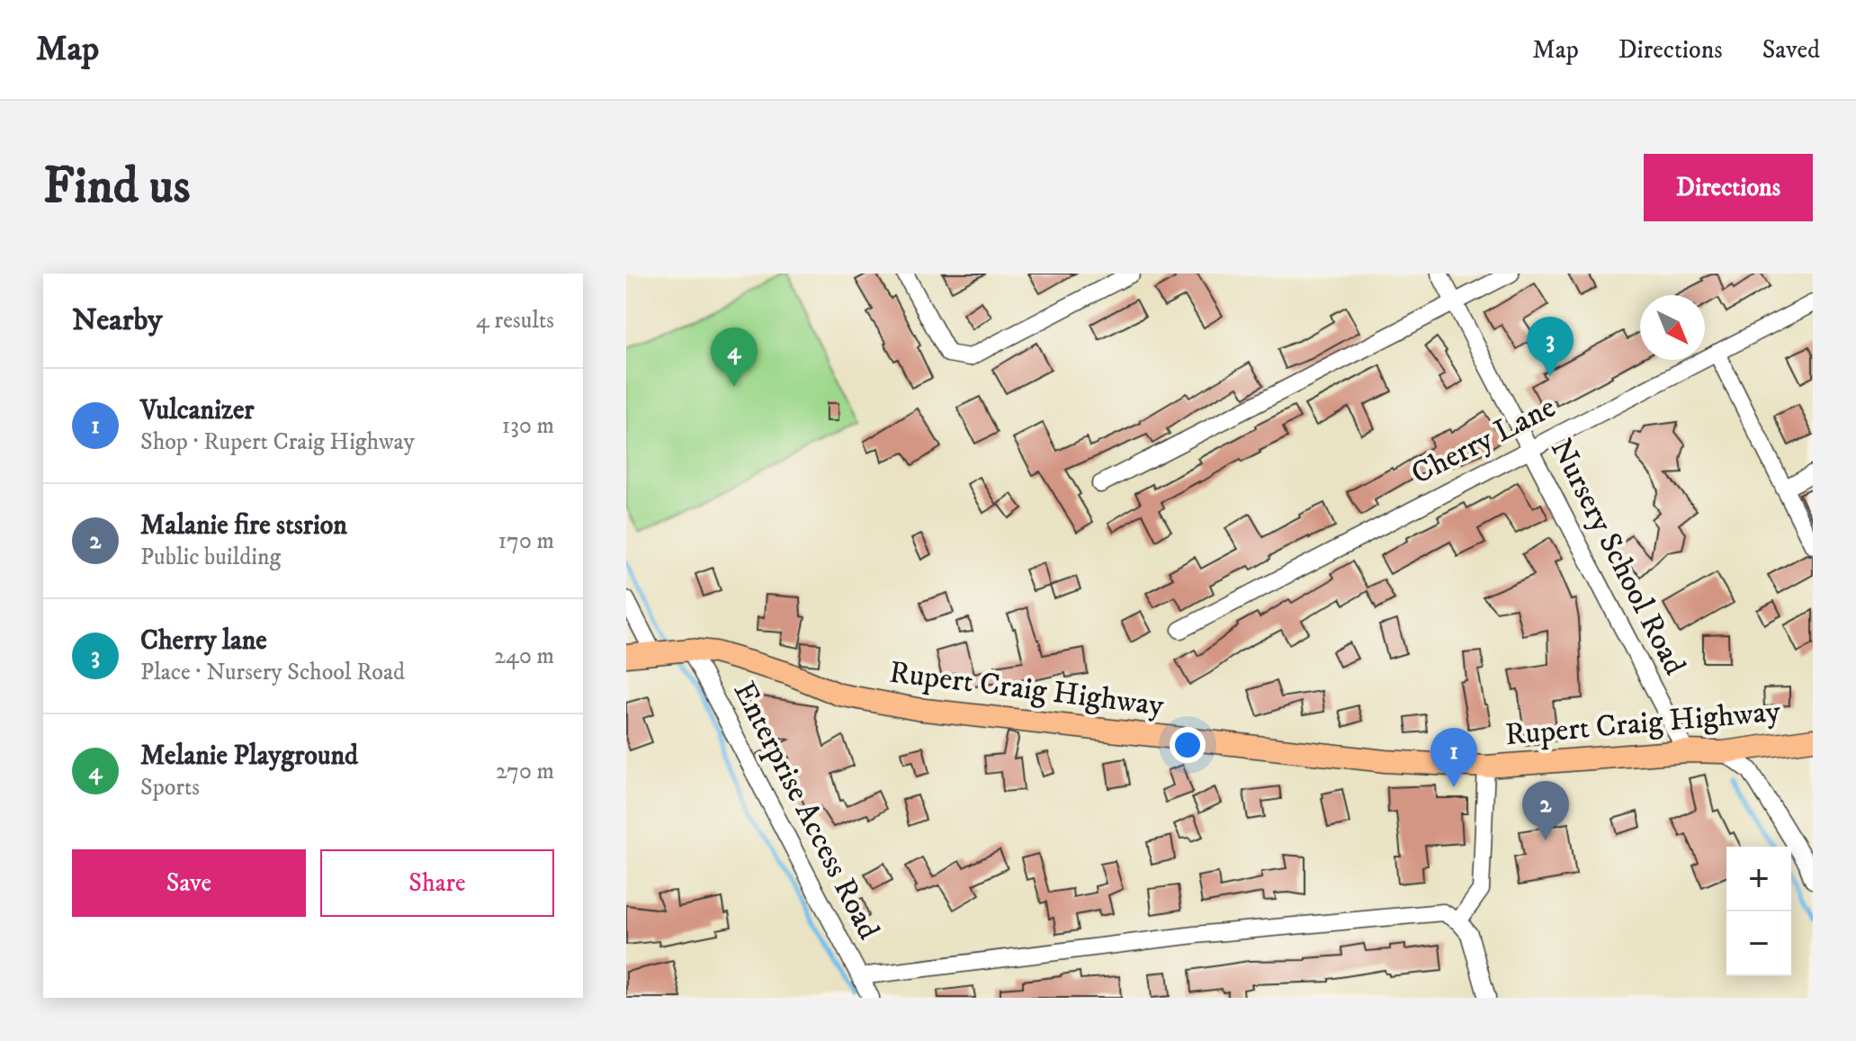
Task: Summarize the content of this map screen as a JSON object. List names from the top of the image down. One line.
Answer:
{"streets":{"main road":["Rupert Craig Highway"],"street":["Cherry Lane","Nursery School Road","Enterprise Access Road"]},"crossings":[["Cherry Lane","Nursery School Road"],["Nursery School Road","Rupert Craig Highway"],["Rupert Craig Highway","Enterprise Access Road"]],"north":"bottom right","page":{"header":"Map","nav":["Map","Directions","Saved"],"buttons":["Directions",["Save","Share"]],"title":"Find us","heading":["Nearby","4 results"],"pins":["3","4","1","2"],"list":[{"mark":"1","name":"Vulcanizer","note":"Shop · Rupert Craig Highway","value":"130 m"},{"mark":"2","name":"Malanie fire stsrion","note":"Public building","value":"170 m"},{"mark":"3","name":"Cherry lane","note":"Place · Nursery School Road","value":"240 m"},{"mark":"4","name":"Melanie Playground","note":"Sports","value":"270 m"}],"map_buttons":["+","−"]}}
